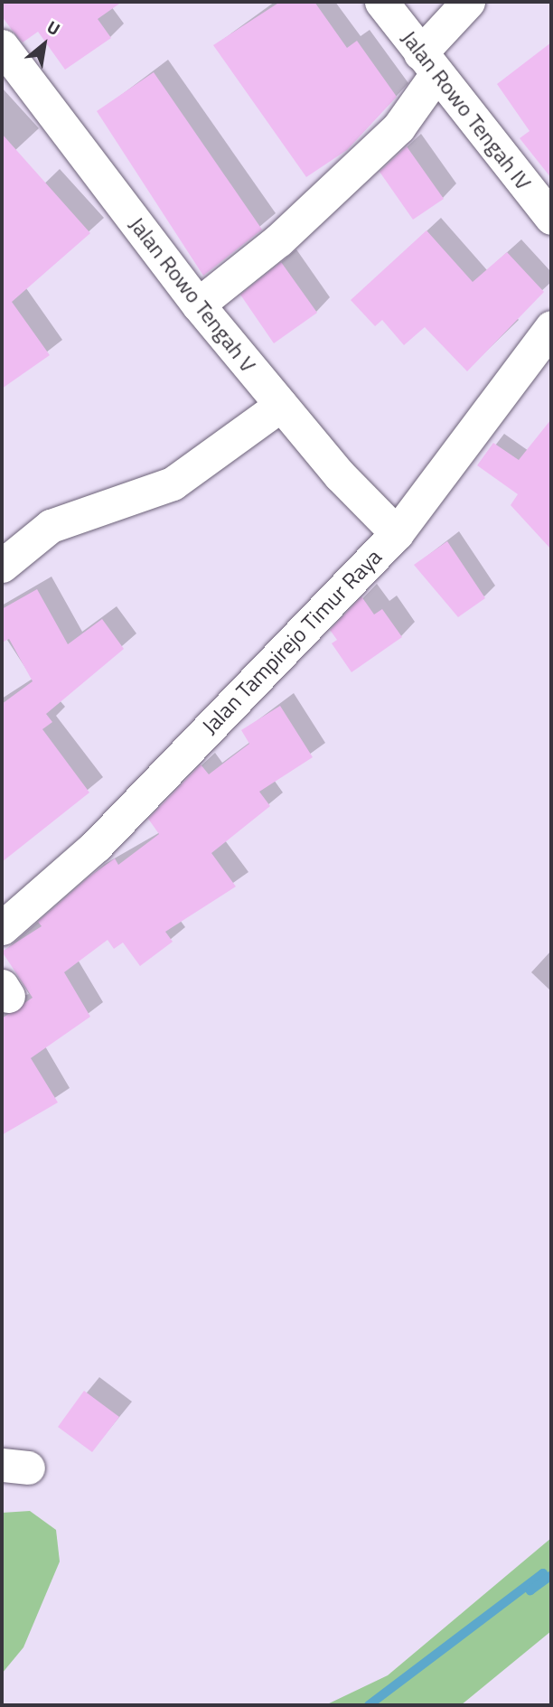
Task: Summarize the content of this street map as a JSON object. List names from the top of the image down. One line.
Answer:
{"streets":{"street":["Jalan Rowo Tengah IV","Jalan Rowo Tengah V","Jalan Tampirejo Timur Raya"]},"crossings":[["Jalan Rowo Tengah V","Jalan Tampirejo Timur Raya"]],"north":"top right"}
